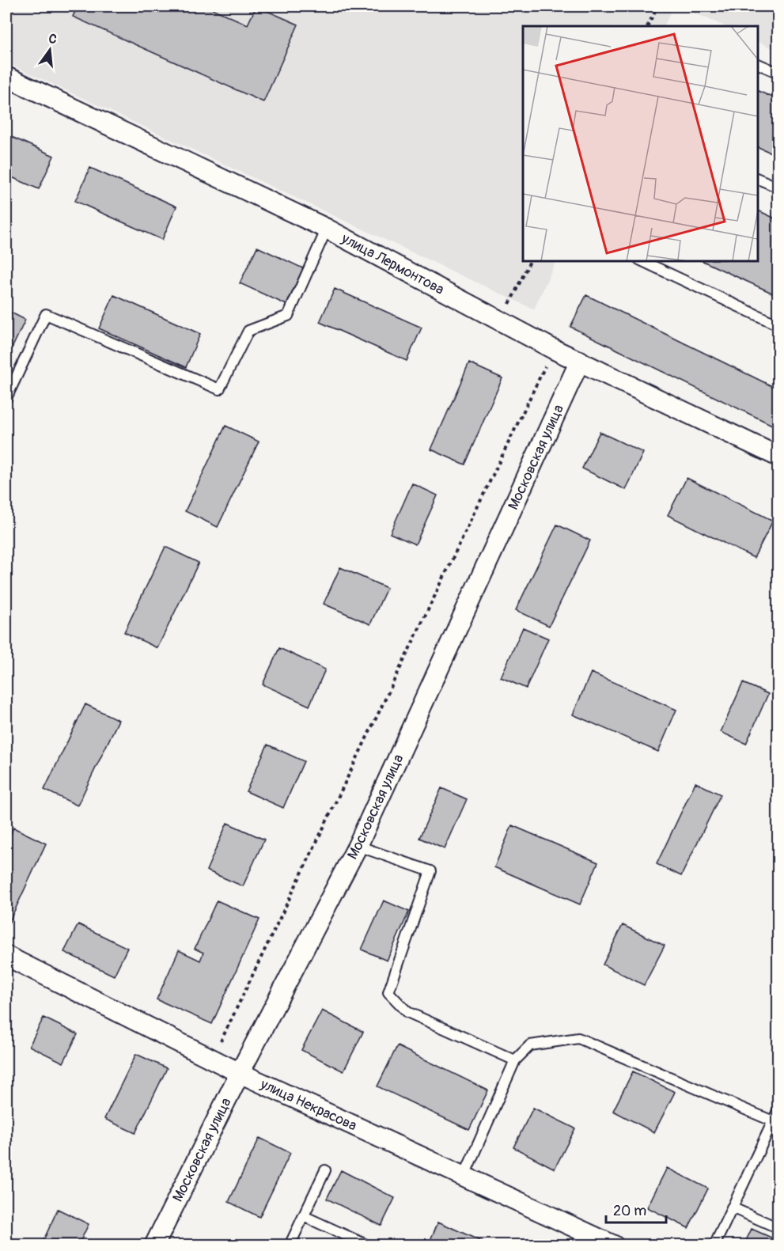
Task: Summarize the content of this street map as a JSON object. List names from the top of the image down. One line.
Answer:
{"streets":{"street":["улица Лермонтова","Московская улица","улица Некрасова"]},"crossings":[["улица Лермонтова","Московская улица"],["Московская улица","улица Некрасова"]],"scale_bar":"20 m","north":"top"}
